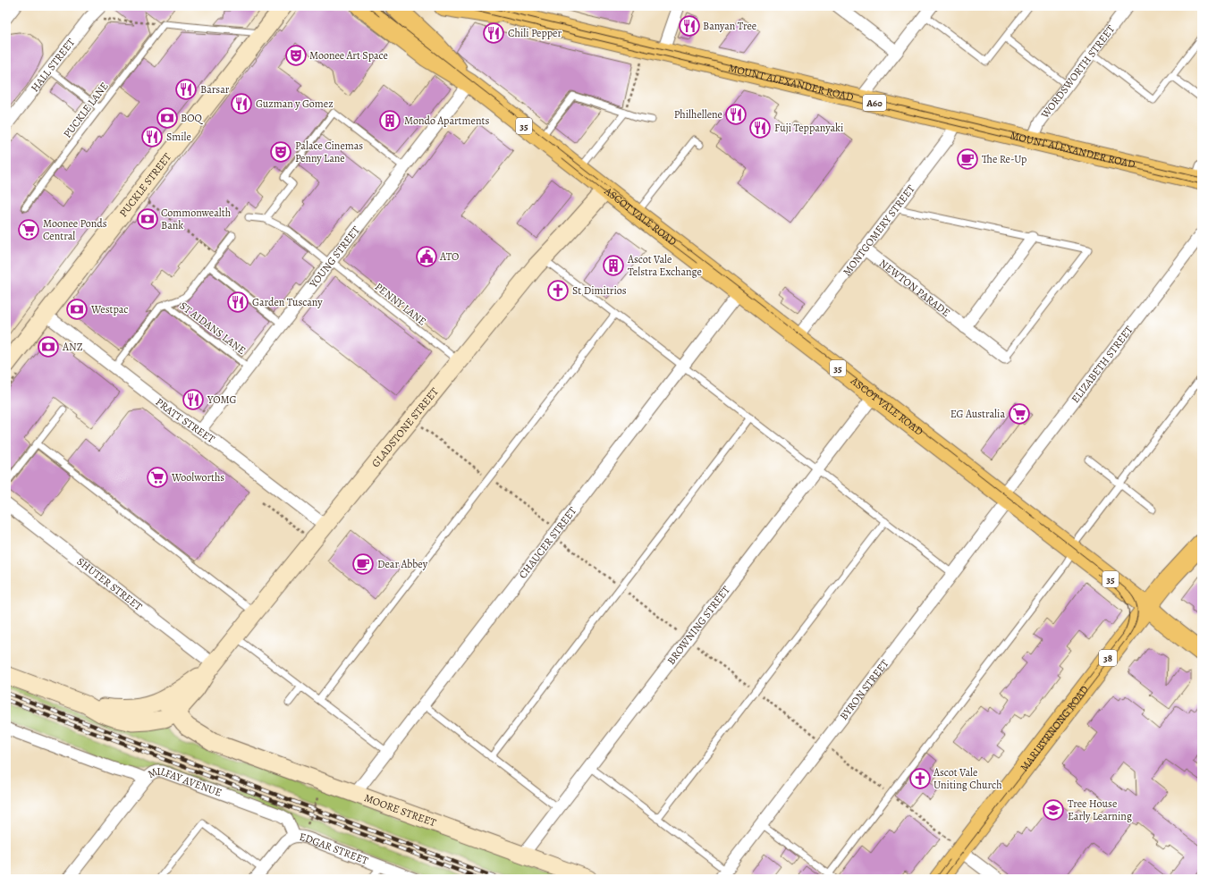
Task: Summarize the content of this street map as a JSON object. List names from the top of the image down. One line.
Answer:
{"streets":{"main road":["MOUNT ALEXANDER ROAD","A60","35","ASCOT VALE ROAD","38","MARIBYRNONG ROAD"],"street":["HALL STREET","WORDSWORTH STREET","PUCKLE STREET","MONTGOMERY STREET","YOUNG STREET","NEWTON PARADE","ELIZABETH STREET","PRATT STREET","GLADSTONE STREET","CHAUCER STREET","SHUTER STREET","BROWNING STREET","BYRON STREET","MILFAY AVENUE","MOORE STREET","EDGAR STREET"],"lane":["PUCKLE LANE","PENNY LANE","ST AIDANS LANE"]},"crossings":[["WORDSWORTH STREET","MOUNT ALEXANDER ROAD"],["MOUNT ALEXANDER ROAD","MONTGOMERY STREET"],["PUCKLE STREET","PRATT STREET"],["ASCOT VALE ROAD","MONTGOMERY STREET"],["ASCOT VALE ROAD","YOUNG STREET"],["ASCOT VALE ROAD","ELIZABETH STREET"],["ASCOT VALE ROAD","GLADSTONE STREET"],["ASCOT VALE ROAD","CHAUCER STREET"],["ASCOT VALE ROAD","BROWNING STREET"],["ASCOT VALE ROAD","BYRON STREET"],["ASCOT VALE ROAD","MARIBYRNONG ROAD"],["MONTGOMERY STREET","NEWTON PARADE"],["YOUNG STREET","PENNY LANE"],["YOUNG STREET","ST AIDANS LANE"],["YOUNG STREET","PRATT STREET"],["PENNY LANE","GLADSTONE STREET"],["ST AIDANS LANE","PRATT STREET"],["ELIZABETH STREET","BYRON STREET"],["PRATT STREET","GLADSTONE STREET"],["GLADSTONE STREET","SHUTER STREET"],["GLADSTONE STREET","MOORE STREET"],["CHAUCER STREET","MOORE STREET"],["BROWNING STREET","MOORE STREET"],["MILFAY AVENUE","EDGAR STREET"]],"places":{"restaurant":["Banyan Tree","Chili Pepper","Barsar","Guzman y Gomez","Philhellene","Fuji Teppanyaki","Smile","Garden Tuscany","YOMG"],"theatre":["Moonee Art Space","Palace Cinemas Penny Lane"],"bank":["BOQ","Commonwealth Bank","Westpac","ANZ"],"building":["Mondo Apartments","Ascot Vale Telstra Exchange"],"cafe":["The Re-Up","Dear Abbey"],"supermarket":["Moonee Ponds Central","EG Australia","Woolworths"],"public building":["ATO"],"church":["St Dimitrios","Ascot Vale Uniting Church"],"school or university":["Tree House Early Learning"]}}
